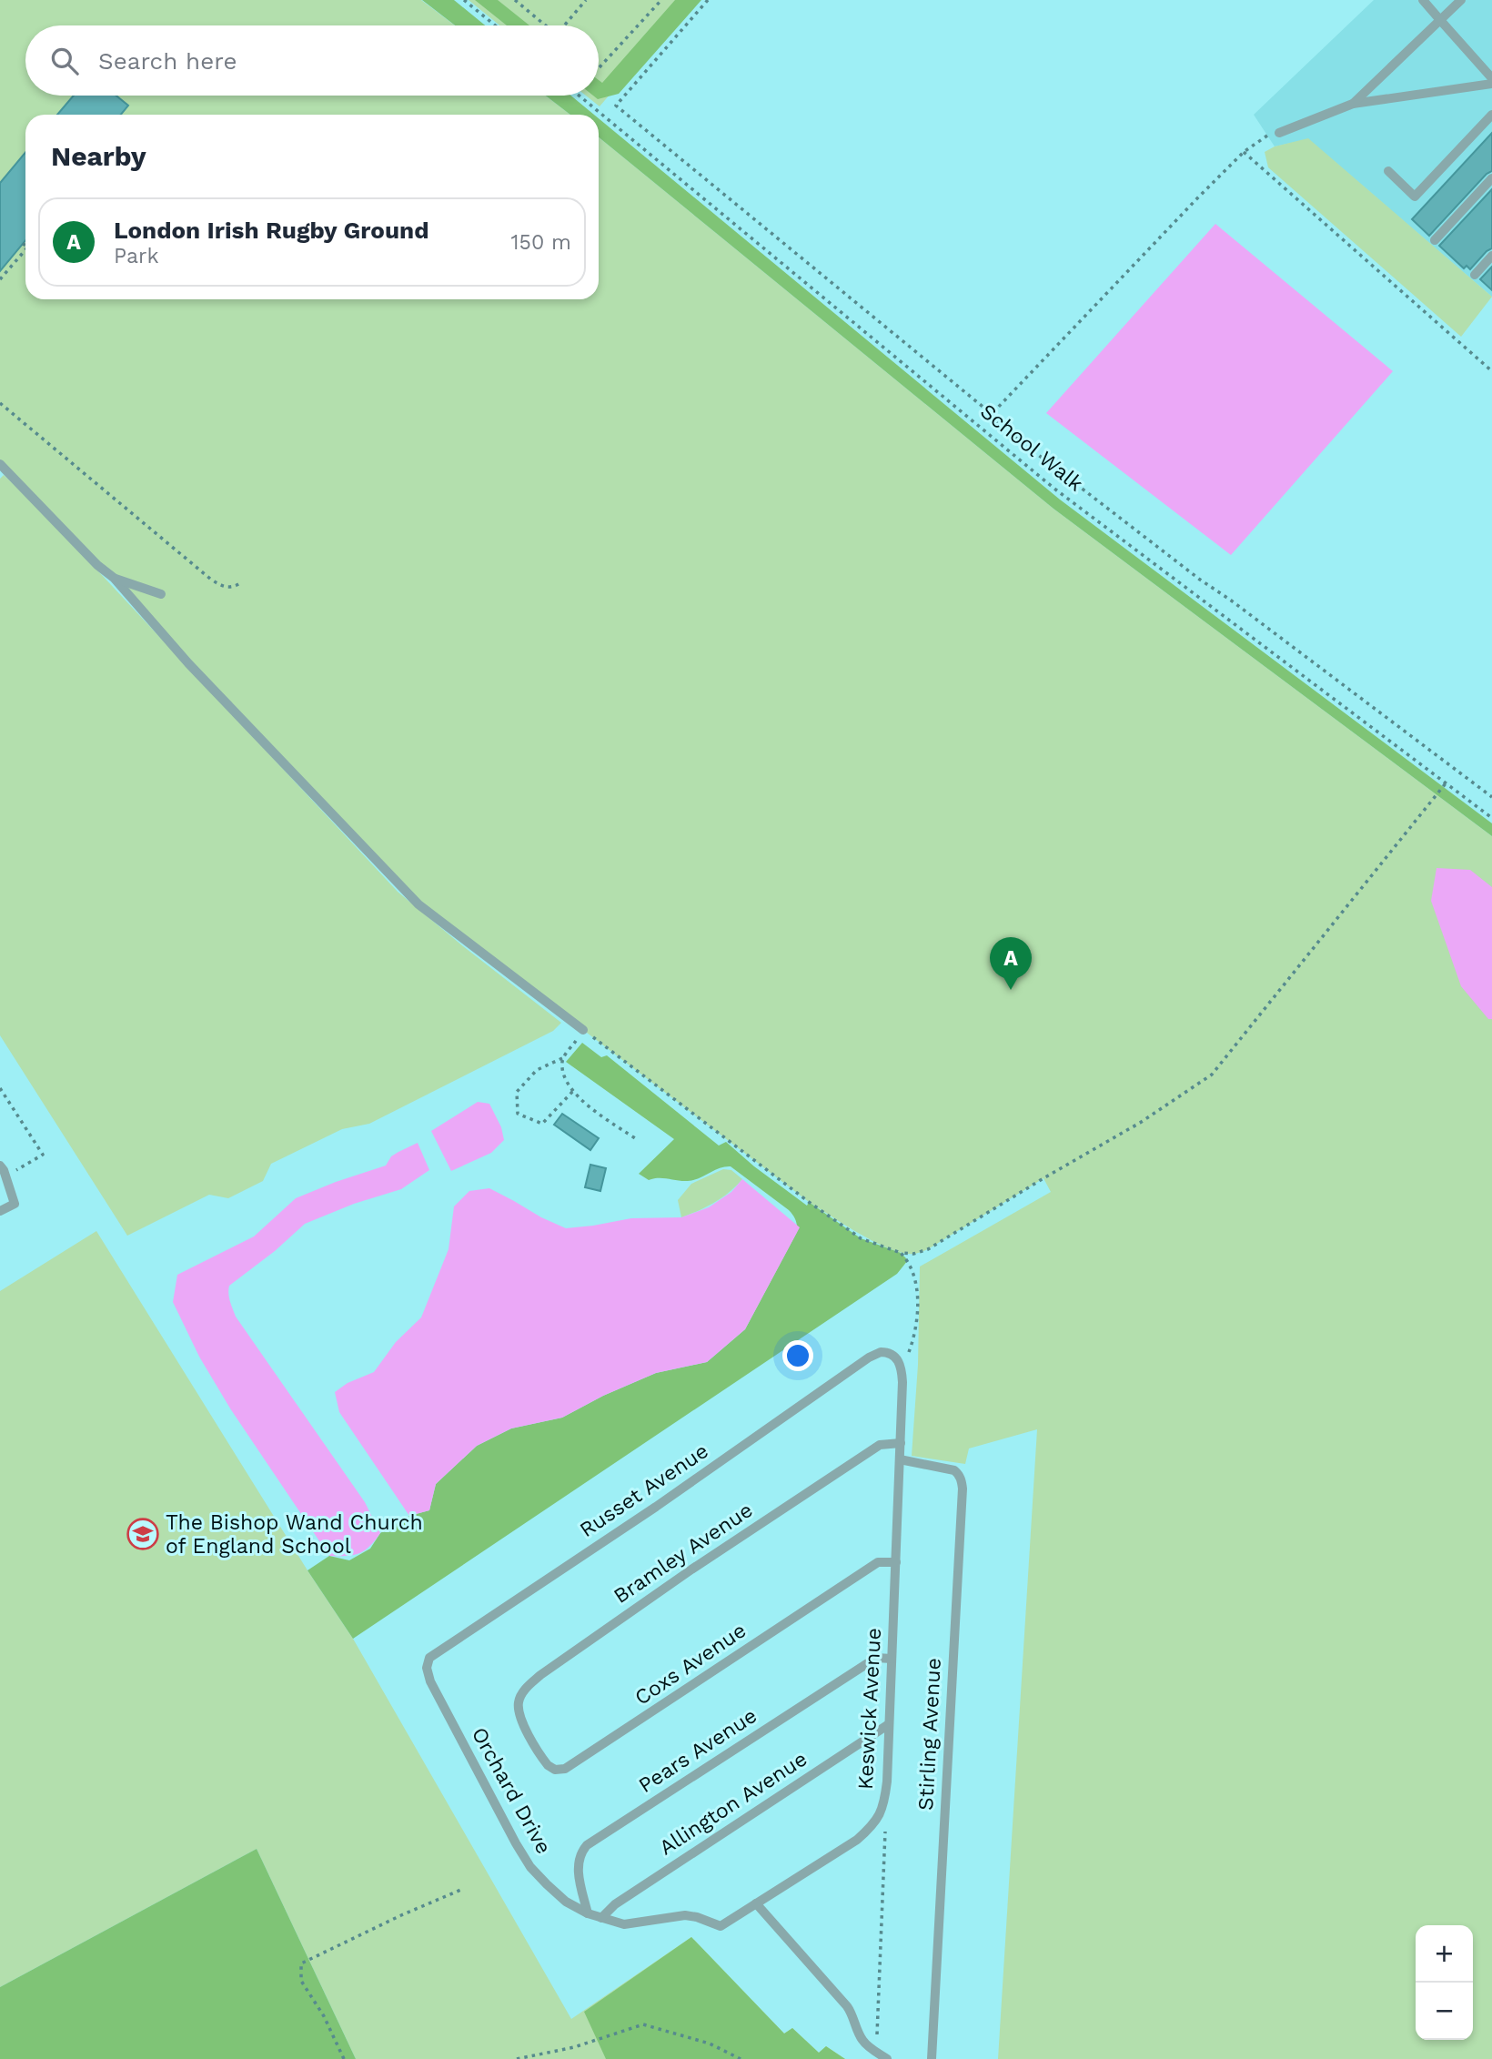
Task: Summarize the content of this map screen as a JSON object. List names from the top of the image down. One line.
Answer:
{"streets":{"lane":["Russet Avenue","Bramley Avenue","Coxs Avenue","Keswick Avenue","Stirling Avenue","Pears Avenue","Orchard Drive","Allington Avenue"],"path":["School Walk"]},"crossings":[["Russet Avenue","Keswick Avenue"],["Russet Avenue","Orchard Drive"],["Bramley Avenue","Coxs Avenue"],["Bramley Avenue","Keswick Avenue"],["Coxs Avenue","Keswick Avenue"],["Keswick Avenue","Stirling Avenue"],["Keswick Avenue","Pears Avenue"],["Keswick Avenue","Orchard Drive"],["Keswick Avenue","Allington Avenue"],["Pears Avenue","Orchard Drive"]],"places":{"school or university":["The Bishop Wand Church of England School"]},"page":{"search":"Search here","heading":"Nearby","list":[{"mark":"A","name":"London Irish Rugby Ground","note":"Park","value":"150 m"}],"pins":"A","map_buttons":["+","−"]}}
